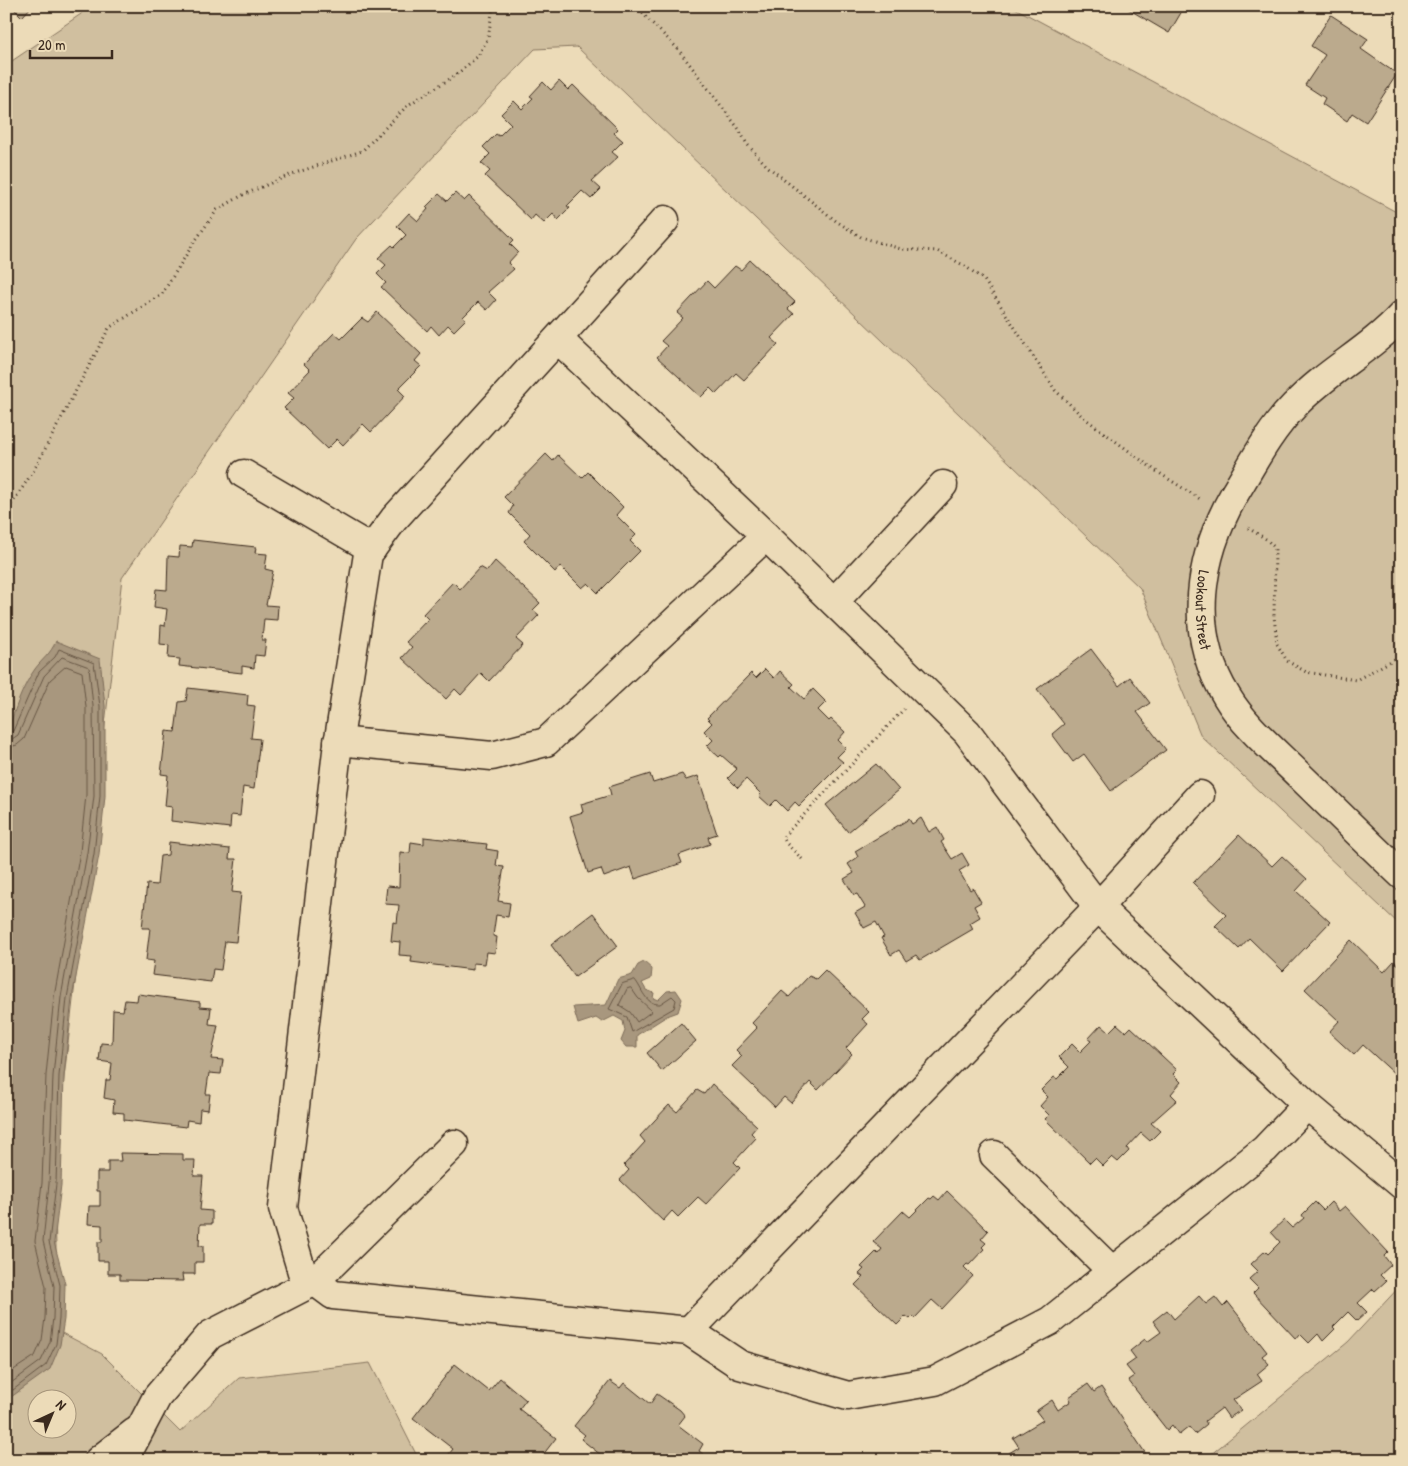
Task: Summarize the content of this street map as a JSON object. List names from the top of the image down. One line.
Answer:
{"streets":{"street":["Lookout Street"]},"scale_bar":"20 m","north":"top right"}
